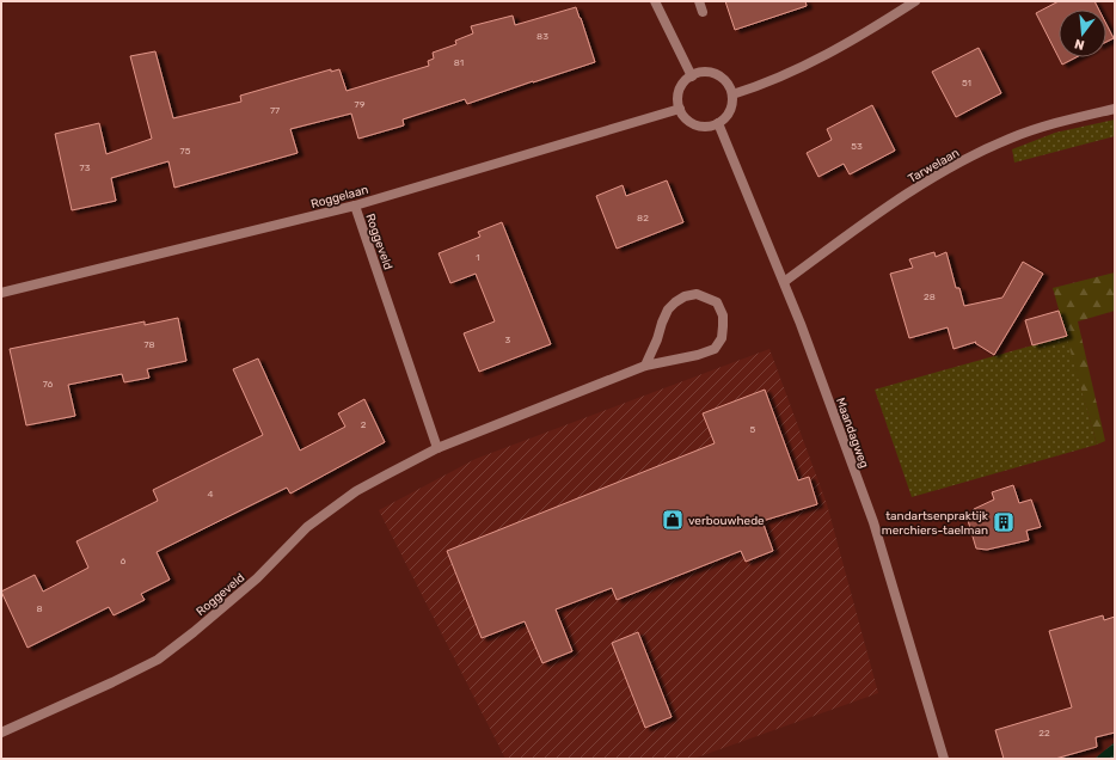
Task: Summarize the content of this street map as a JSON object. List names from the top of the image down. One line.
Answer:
{"streets":{"street":["Tarwelaan","Roggelaan","Roggeveld","Maandagweg"]},"crossings":[["Tarwelaan","Maandagweg"],["Roggelaan","Roggeveld"],["Roggelaan","Maandagweg"]],"places":{"shop":["verbouwhede"],"building":["tandartsenpraktijk merchiers-taelman"]},"house_numbers":["83","81","51","79","77","53","75","73","82","1","28","3","78","76","2","5","4","6","8","22"],"north":"bottom"}
